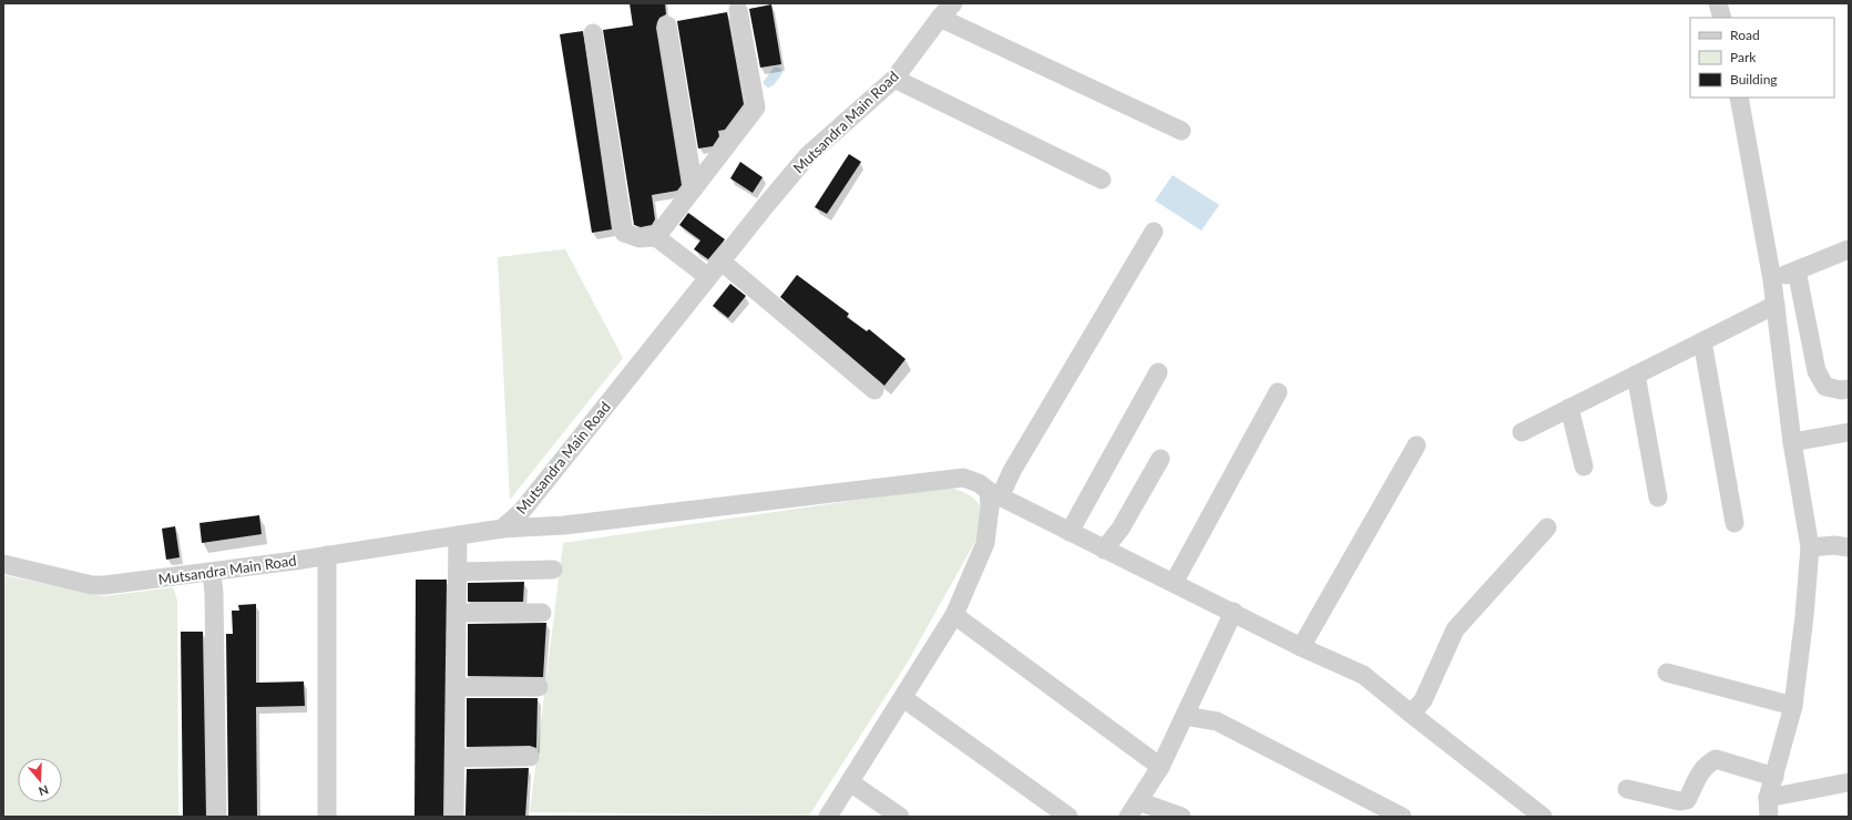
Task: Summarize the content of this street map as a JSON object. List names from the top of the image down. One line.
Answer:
{"streets":{"street":["Mutsandra Main Road"]},"legend":["Road","Park","Building"],"north":"bottom"}
